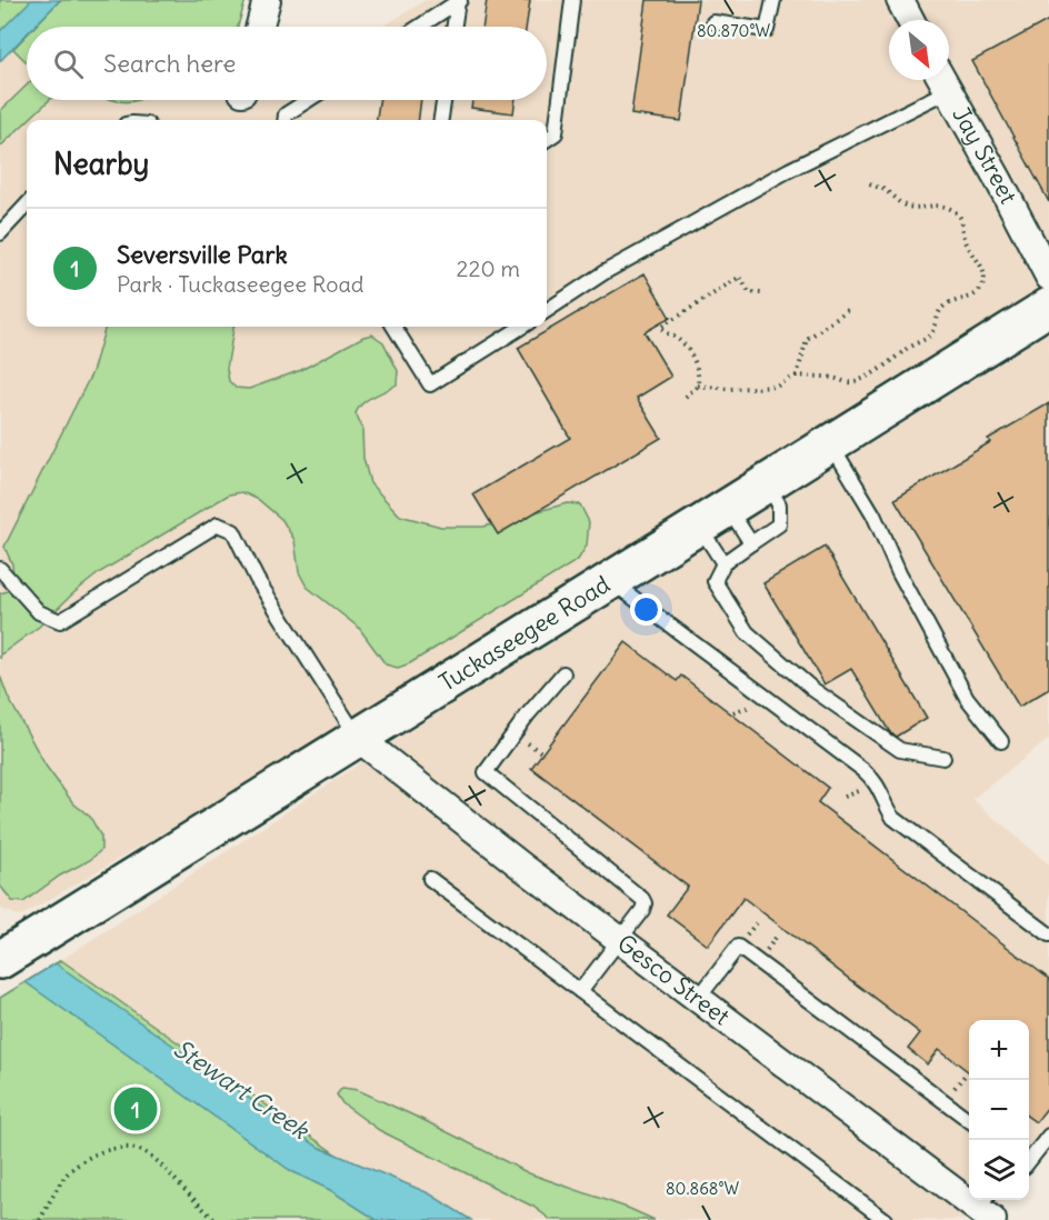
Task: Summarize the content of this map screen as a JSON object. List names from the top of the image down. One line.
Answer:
{"streets":{"main road":["Tuckaseegee Road"],"street":["Jay Street","Gesco Street"]},"crossings":[["Tuckaseegee Road","Gesco Street"]],"water":["Stewart Creek"],"north":"bottom right","page":{"search":"Search here","heading":"Nearby","list":[{"mark":"1","name":"Seversville Park","note":"Park · Tuckaseegee Road","value":"220 m"}],"map_buttons":["+","−"],"pins":"1"},"coordinates":["80.870°W","80.868°W"]}
